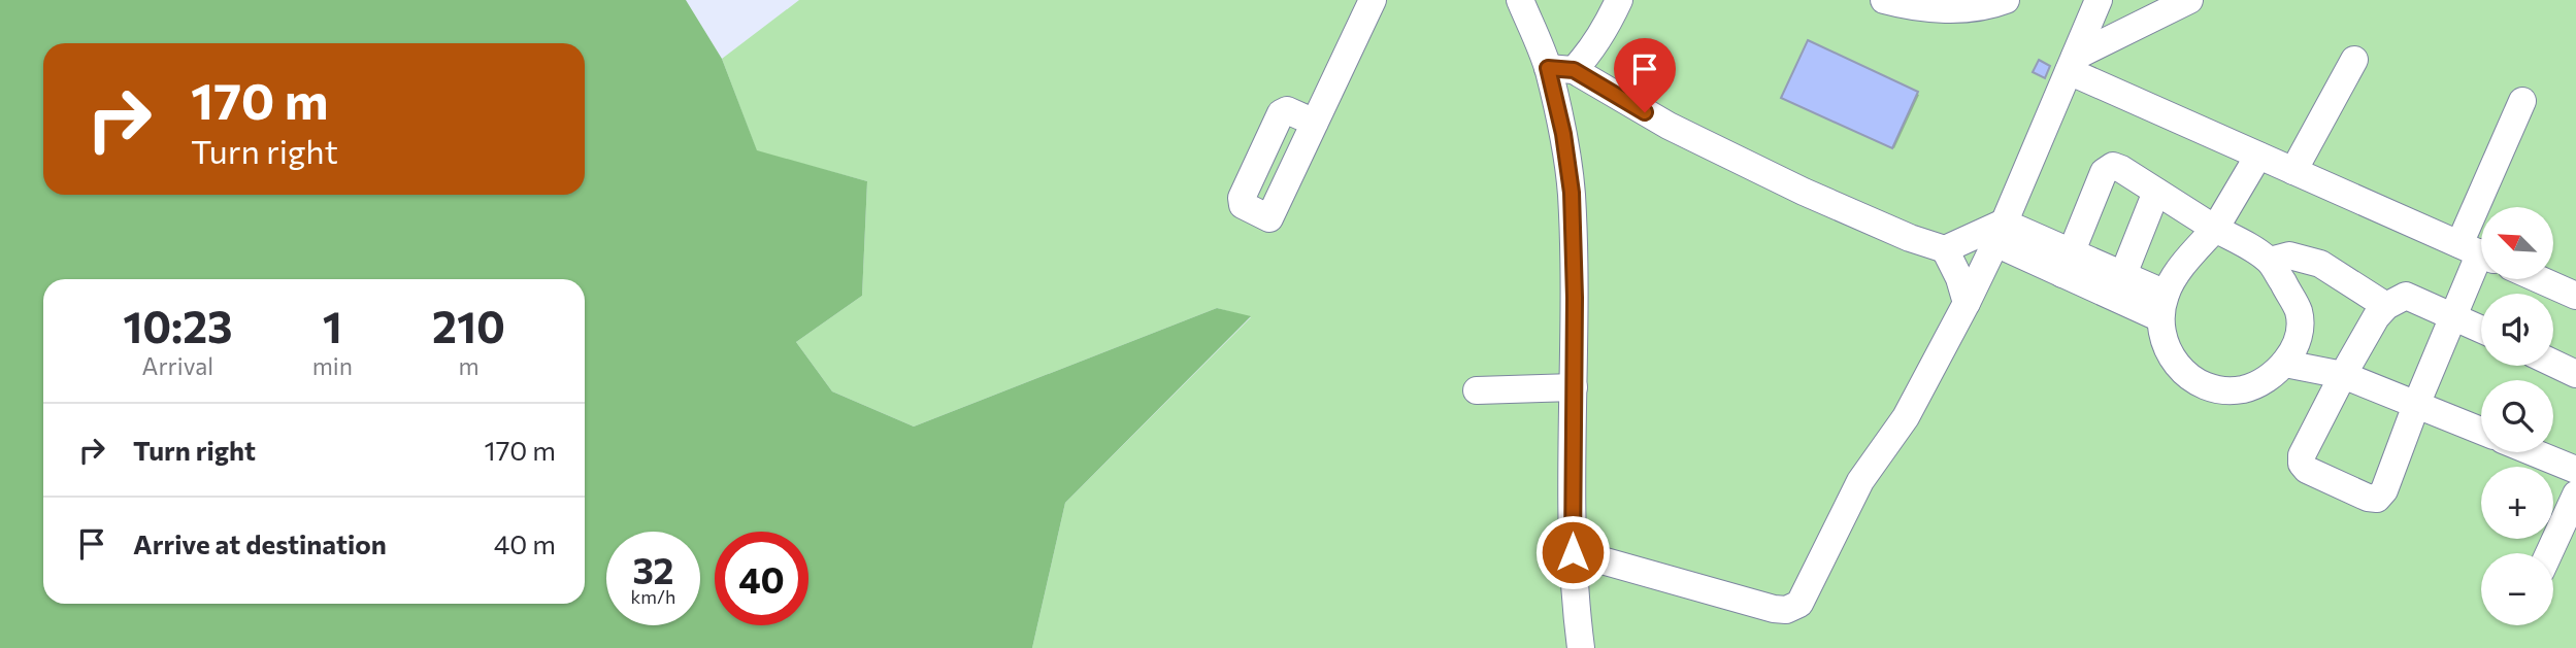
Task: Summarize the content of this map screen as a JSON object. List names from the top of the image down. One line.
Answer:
{"north":"top left","page":{"turn":["170 m","Turn right"],"map_buttons":["+","−"],"eta":["10:23","Arrival","1","min","210","m"],"list":[{"name":"Turn right","value":"170 m"},{"name":"Arrive at destination","value":"40 m"}],"speed":"32 km/h","limit":"40"}}
